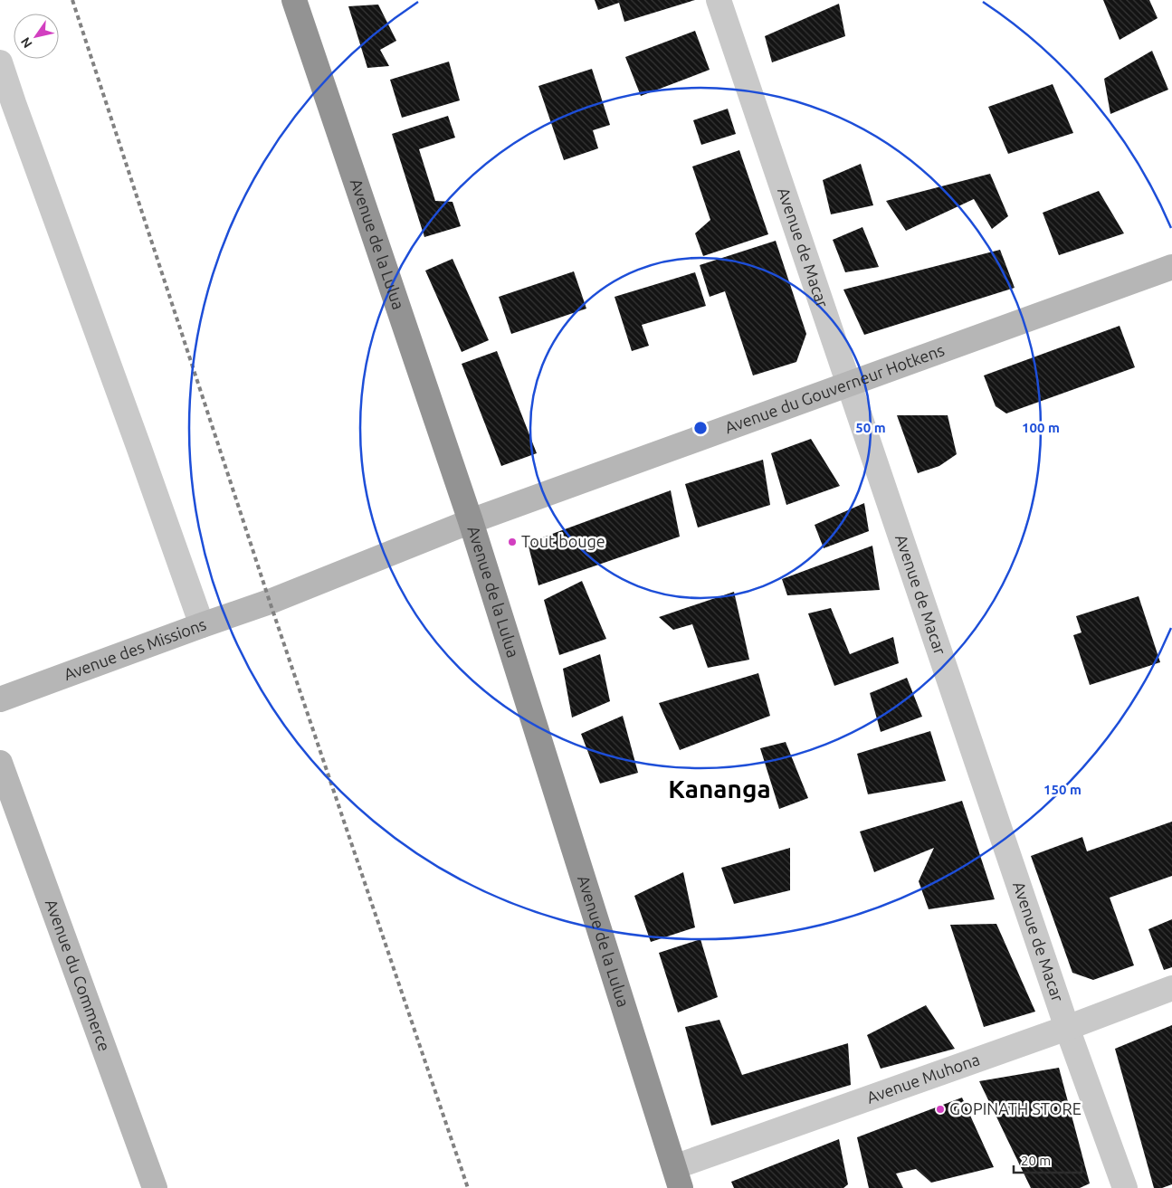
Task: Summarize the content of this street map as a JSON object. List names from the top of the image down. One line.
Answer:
{"streets":{"highway":["Avenue de la Lulua"],"street":["Avenue de Macar","Avenue du Gouverneur Hotkens","Avenue des Missions","Avenue du Commerce","Avenue Muhona"]},"crossings":[["Avenue de la Lulua","Avenue du Gouverneur Hotkens"],["Avenue de la Lulua","Avenue Muhona"],["Avenue de Macar","Avenue du Gouverneur Hotkens"],["Avenue de Macar","Avenue Muhona"],["Avenue du Gouverneur Hotkens","Avenue des Missions"]],"districts":["Kananga"],"places":["Tout bouge","GOPINATH STORE"],"scale_bar":"20 m","north":"bottom left","rings":["50 m","100 m","150 m"]}
